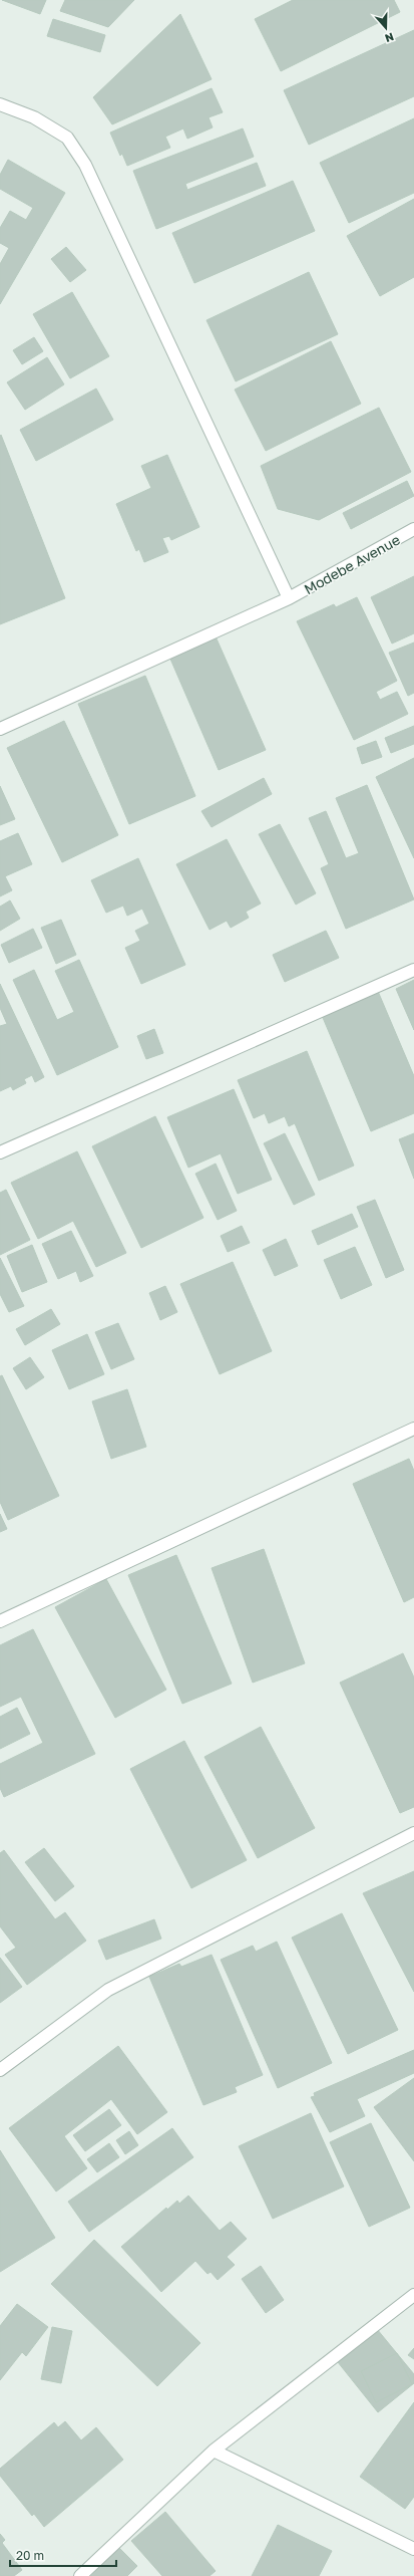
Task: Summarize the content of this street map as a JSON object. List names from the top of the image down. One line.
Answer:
{"streets":{"street":["Modebe Avenue"]},"scale_bar":"20 m","north":"bottom"}
